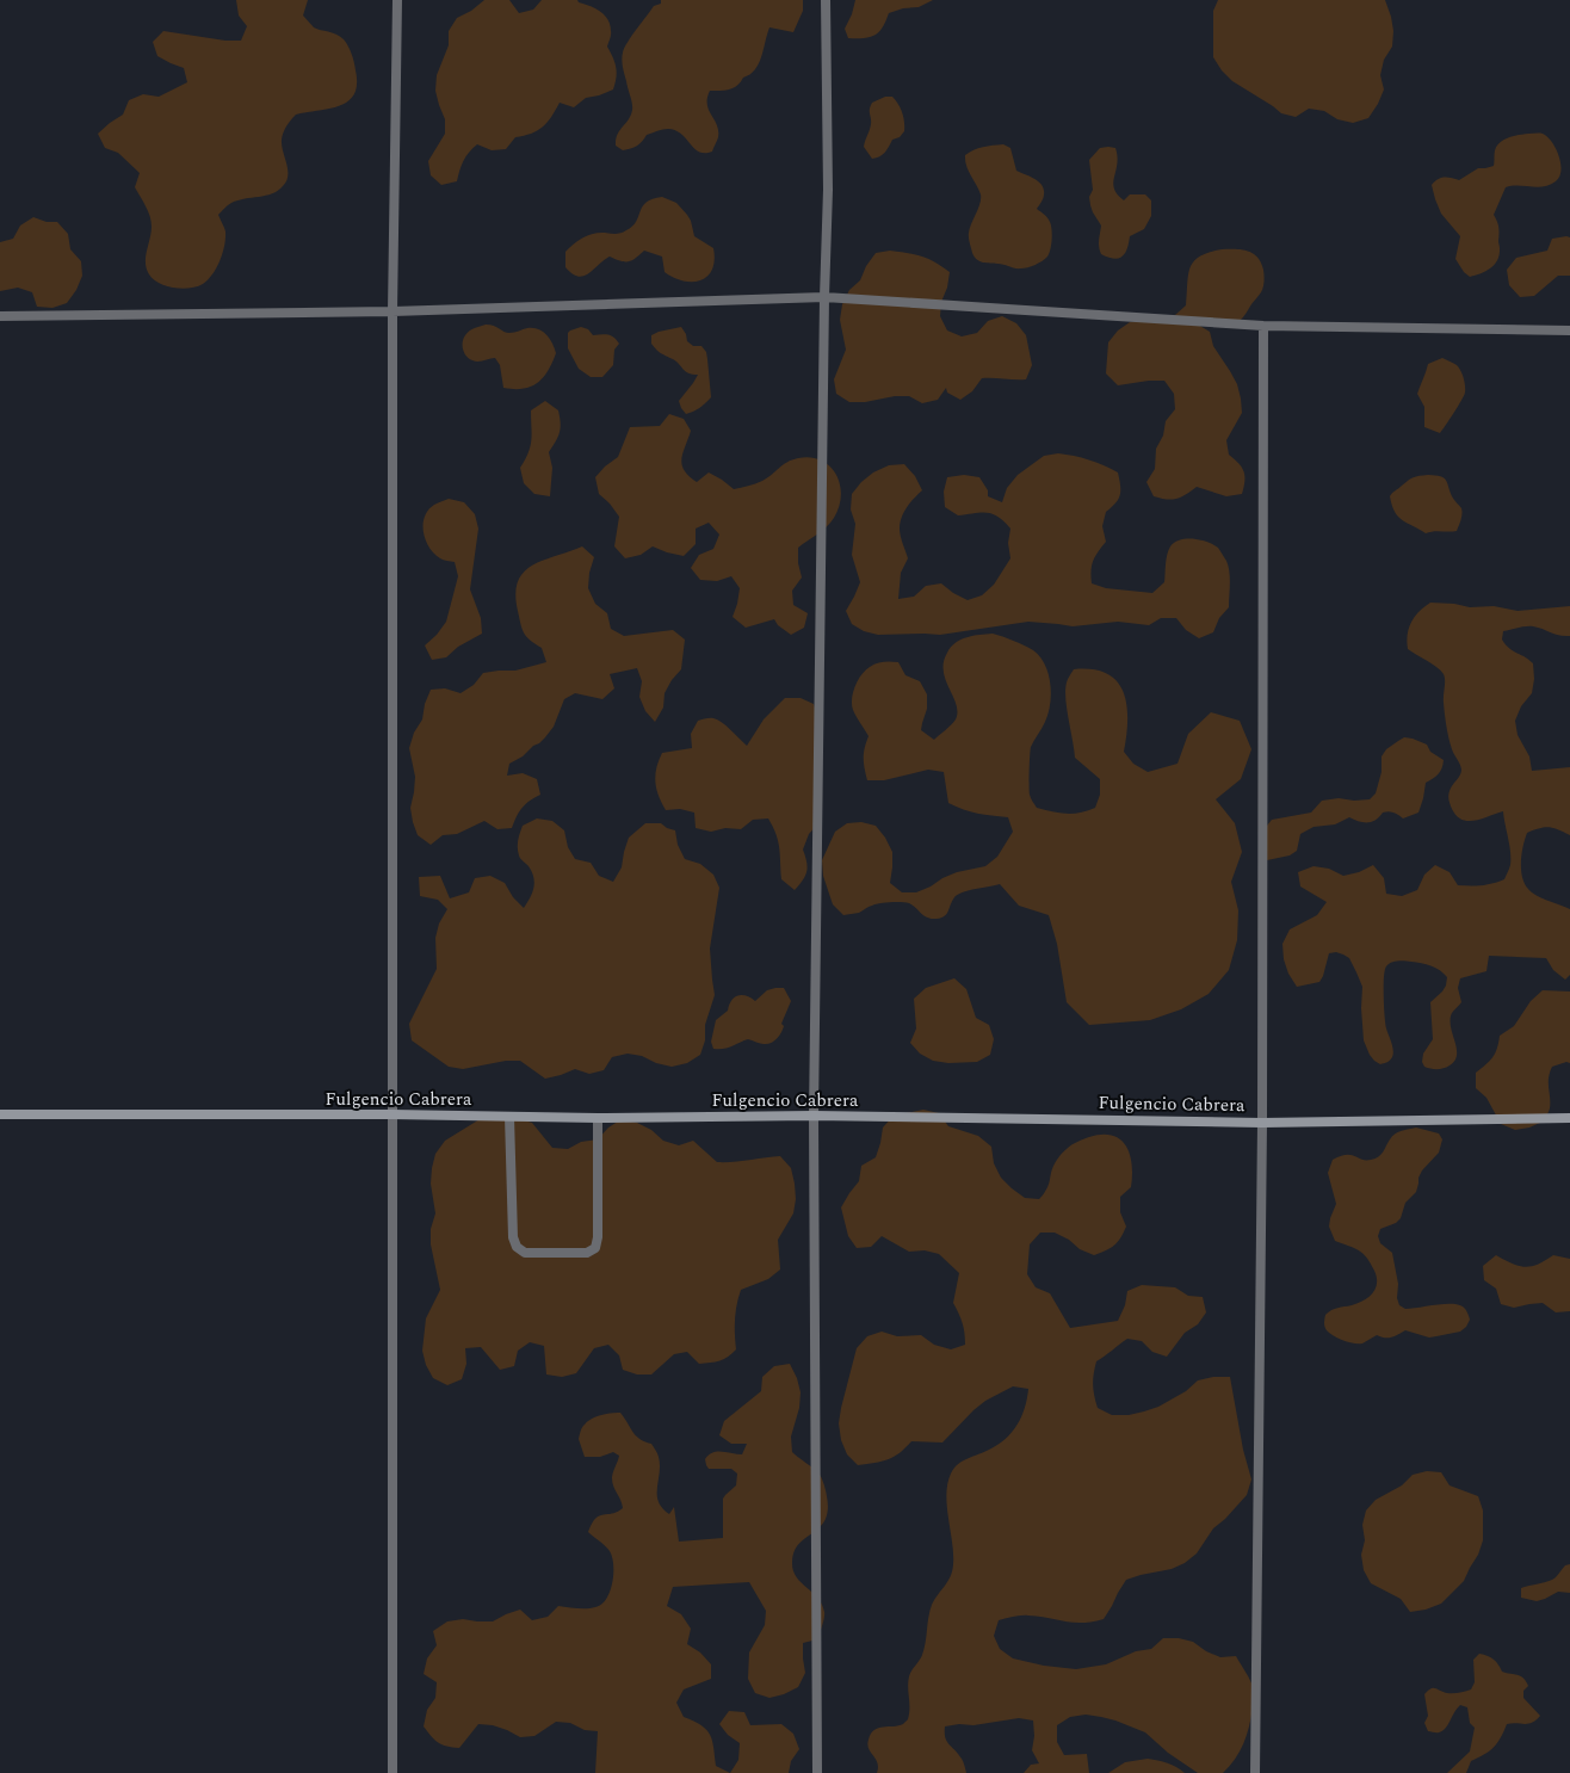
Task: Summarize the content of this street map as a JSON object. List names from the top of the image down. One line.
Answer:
{"streets":{"main road":["Fulgencio Cabrera"]}}
